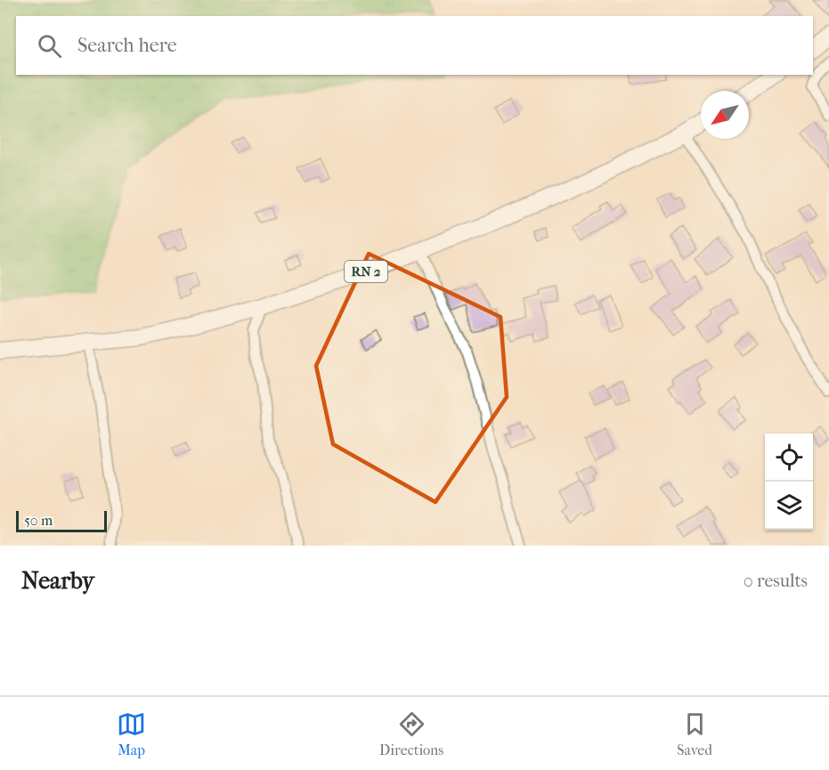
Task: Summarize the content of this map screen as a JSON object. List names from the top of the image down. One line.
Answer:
{"streets":{"main road":["RN 2"]},"scale_bar":"50 m","north":"bottom left","page":{"search":"Search here","scale":"50 m","heading":["Nearby","0 results"],"nav":["Map","Directions","Saved"]}}
